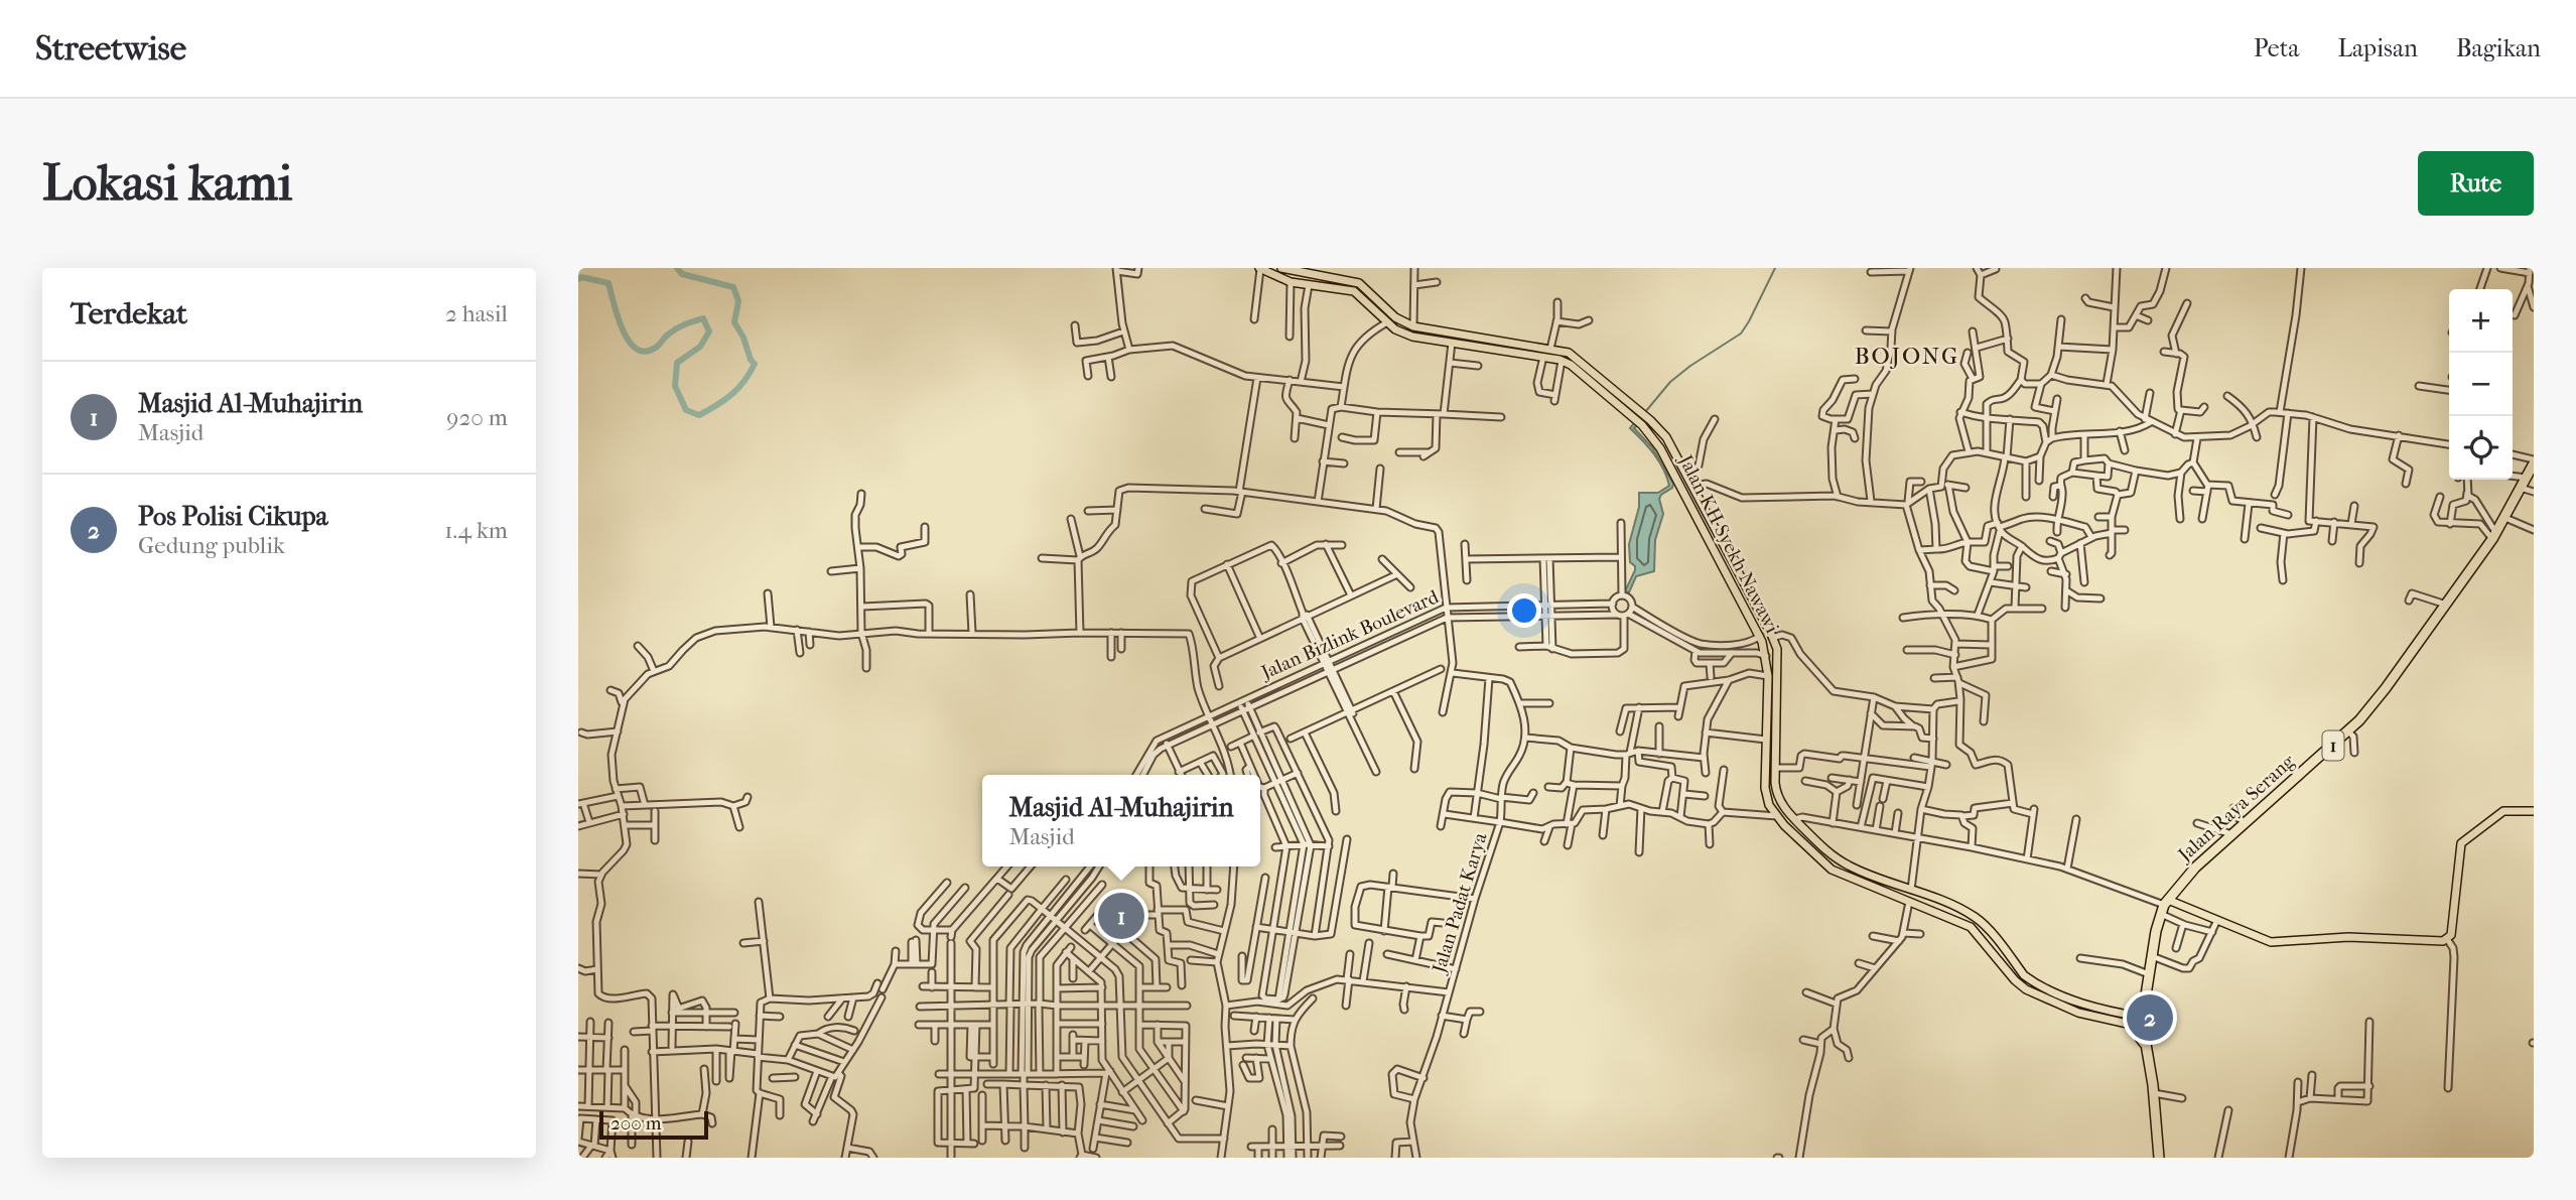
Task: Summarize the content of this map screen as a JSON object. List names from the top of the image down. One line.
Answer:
{"streets":{"highway":["1","Jalan Raya Serang"],"main road":["Jalan KH Syekh Nawawi"],"street":["Jalan Bizlink Boulevard","Jalan Padat Karya"]},"crossings":[["Jalan KH Syekh Nawawi","Jalan Bizlink Boulevard"]],"districts":["BOJONG"],"scale_bar":"200 m","page":{"header":"Streetwise","nav":["Peta","Lapisan","Bagikan"],"buttons":"Rute","title":"Lokasi kami","heading":["Terdekat","2 hasil"],"map_buttons":["+","−"],"list":[{"mark":"1","name":"Masjid Al-Muhajirin","note":"Masjid","value":"920 m"},{"mark":"2","name":"Pos Polisi Cikupa","note":"Gedung publik","value":"1.4 km"}],"popup":["Masjid Al-Muhajirin","Masjid"],"pins":["1","2"],"scale":"200 m"}}
